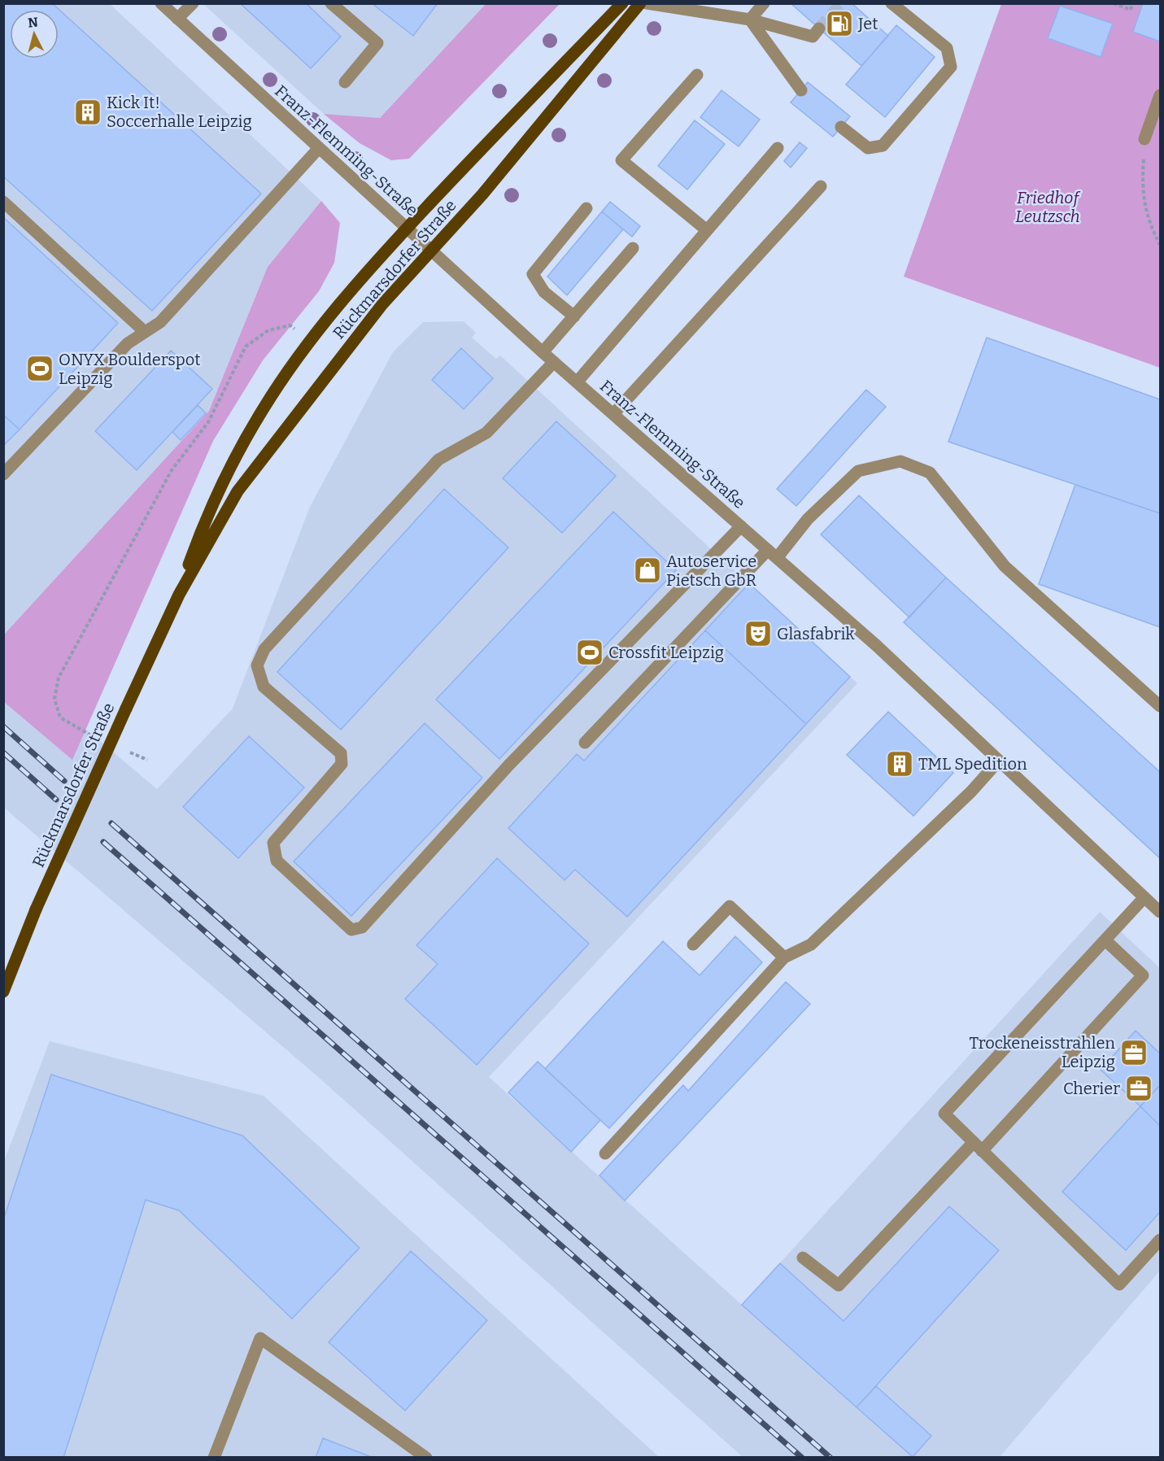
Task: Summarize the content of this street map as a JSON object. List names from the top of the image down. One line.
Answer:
{"streets":{"main road":["Rückmarsdorfer Straße"],"street":["Franz-Flemming-Straße"]},"crossings":[["Franz-Flemming-Straße","Rückmarsdorfer Straße"]],"parks":["Friedhof Leutzsch"],"places":{"fuel station":["Jet"],"building":["Kick It! Soccerhalle Leipzig","TML Spedition"],"sports":["ONYX Boulderspot Leipzig","Crossfit Leipzig"],"shop":["Autoservice Pietsch GbR"],"theatre":["Glasfabrik"],"office":["Trockeneisstrahlen Leipzig","Cherier"]},"north":"top"}
